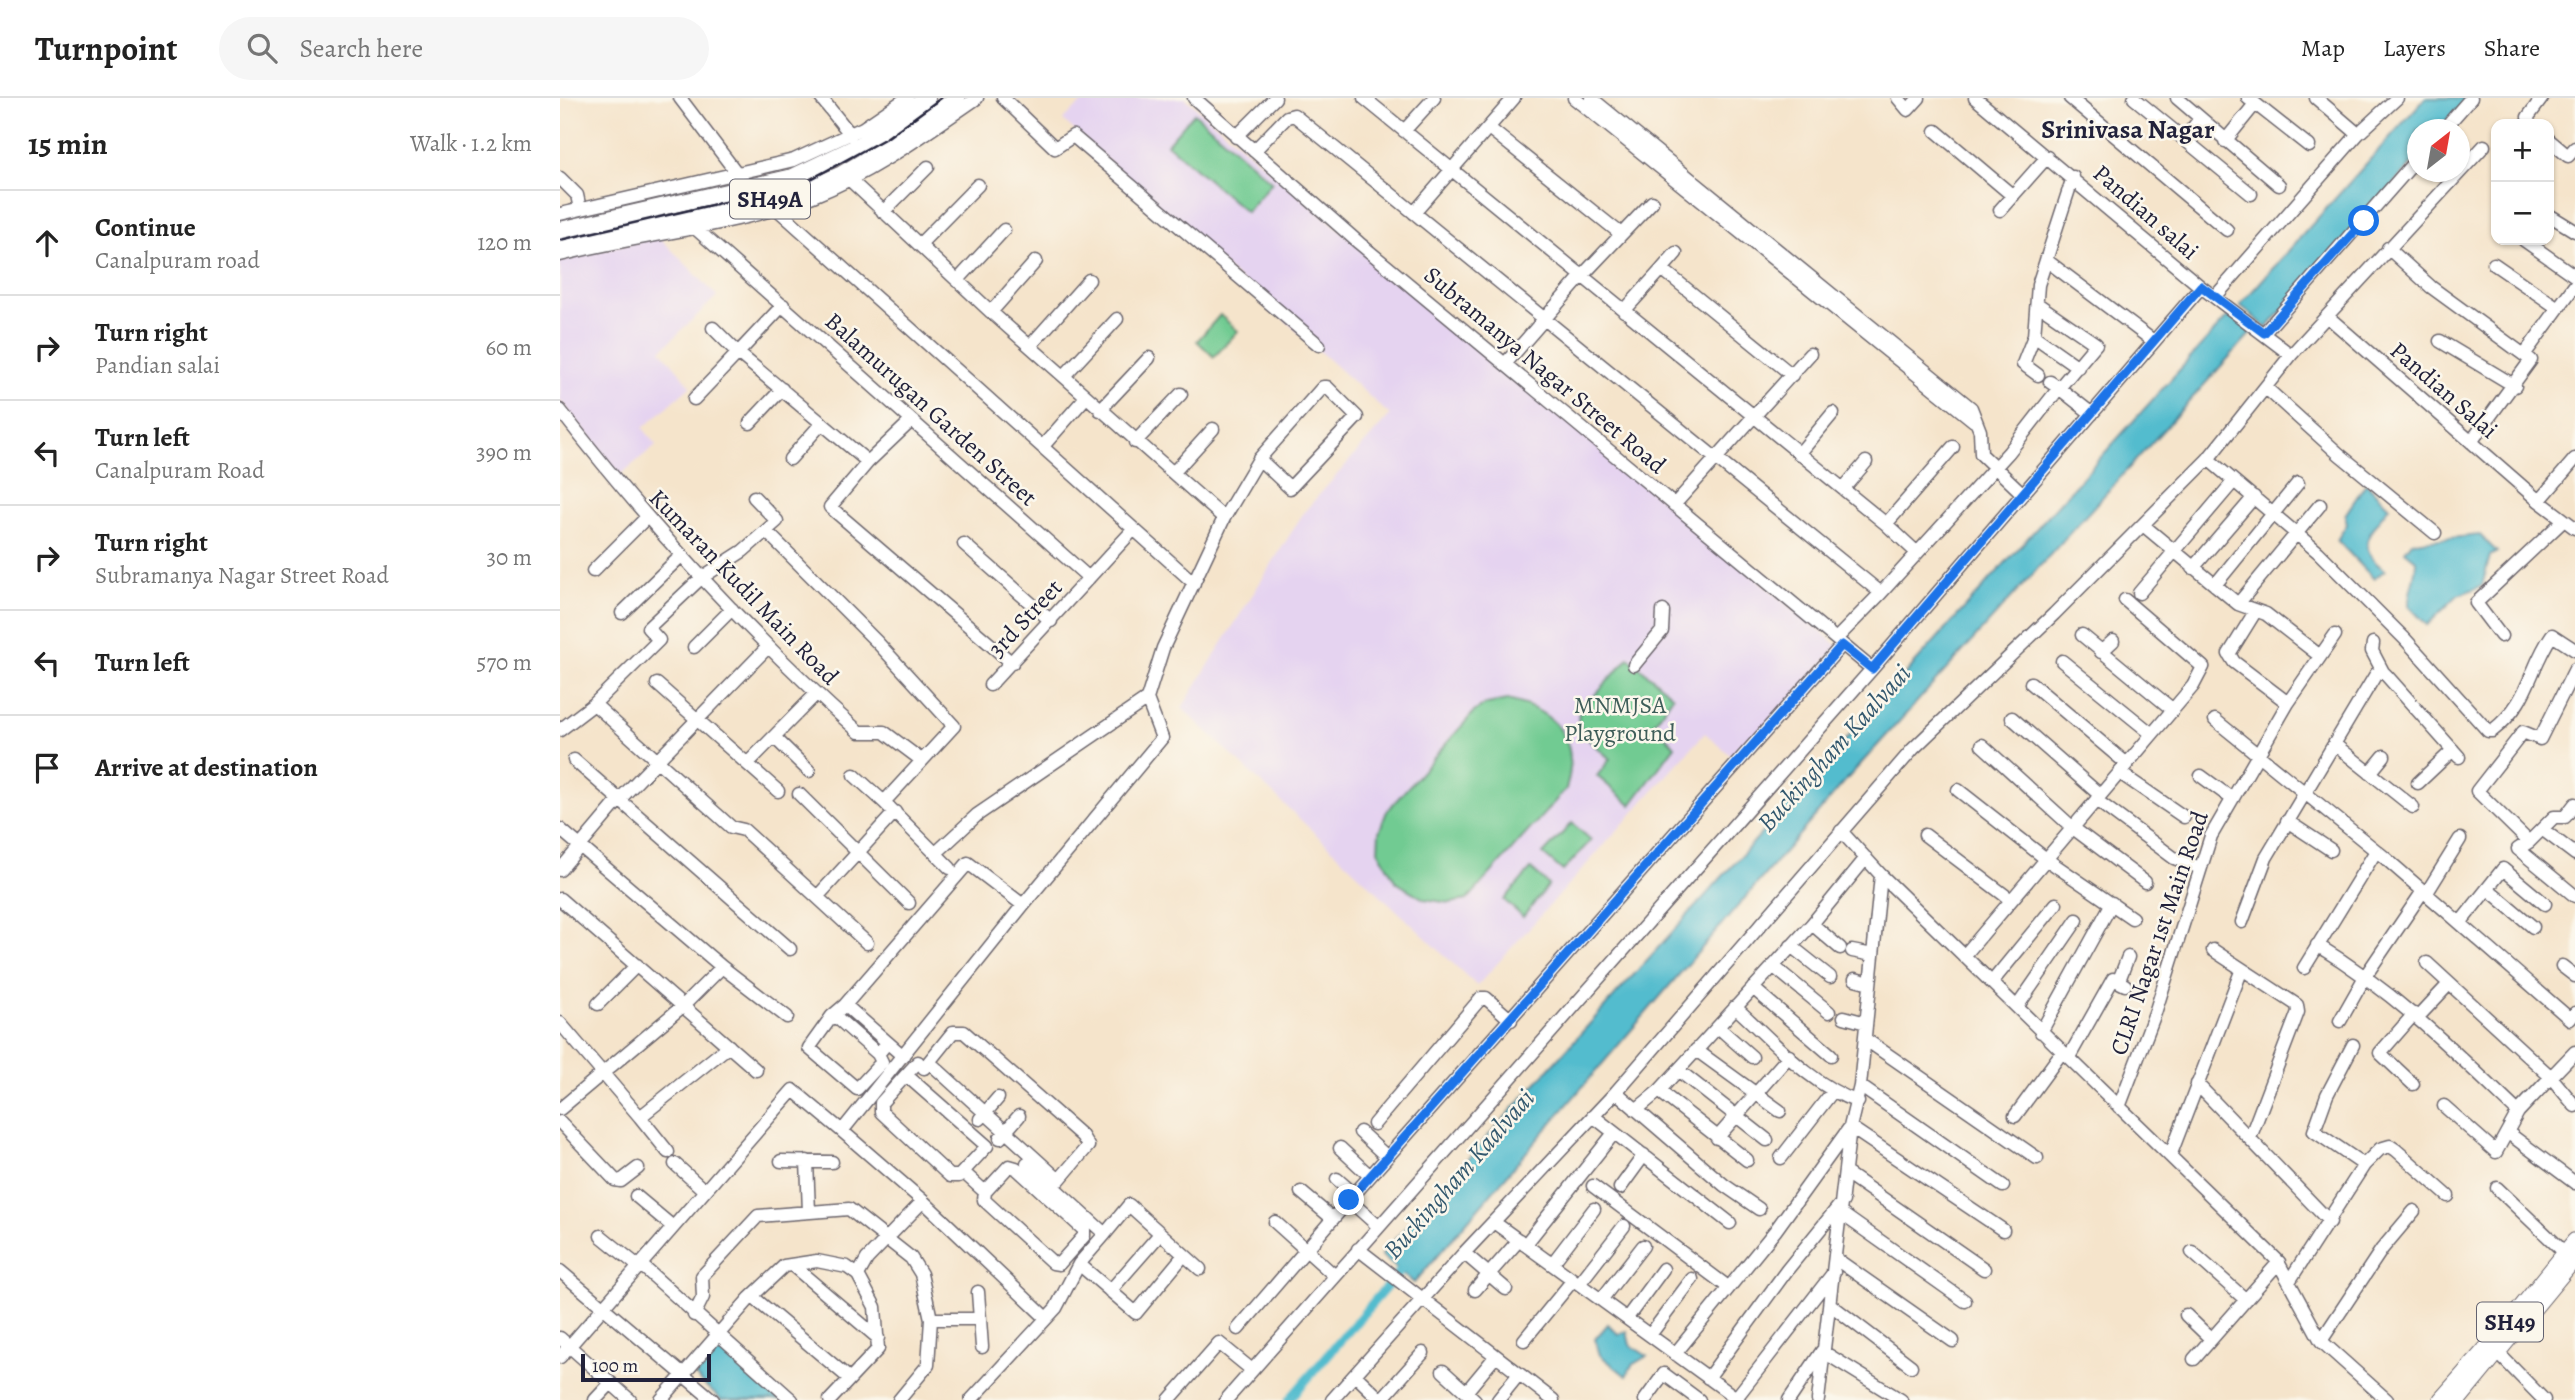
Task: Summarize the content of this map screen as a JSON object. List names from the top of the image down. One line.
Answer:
{"streets":{"main road":["SH49A","SH49"],"street":["Pandian salai","Subramanya Nagar Street Road","Pandian Salai","Balamurugan Garden Street","Kumaran Kudil Main Road","3rd Street","CLRI Nagar 1st Main Road"]},"crossings":[["Balamurugan Garden Street","3rd Street"]],"districts":["Srinivasa Nagar"],"water":["Buckingham Kaalvaai"],"parks":["MNMJSA Playground"],"scale_bar":"100 m","north":"top right","page":{"header":"Turnpoint","search":"Search here","nav":["Map","Layers","Share"],"heading":["15 min","Walk · 1.2 km"],"map_buttons":["+","−"],"list":[["Continue","Canalpuram road","120 m"],["Turn right","Pandian salai","60 m"],["Turn left","Canalpuram Road","390 m"],["Turn right","Subramanya Nagar Street Road","30 m"],["Turn left","570 m"],"Arrive at destination"],"scale":"100 m"}}
